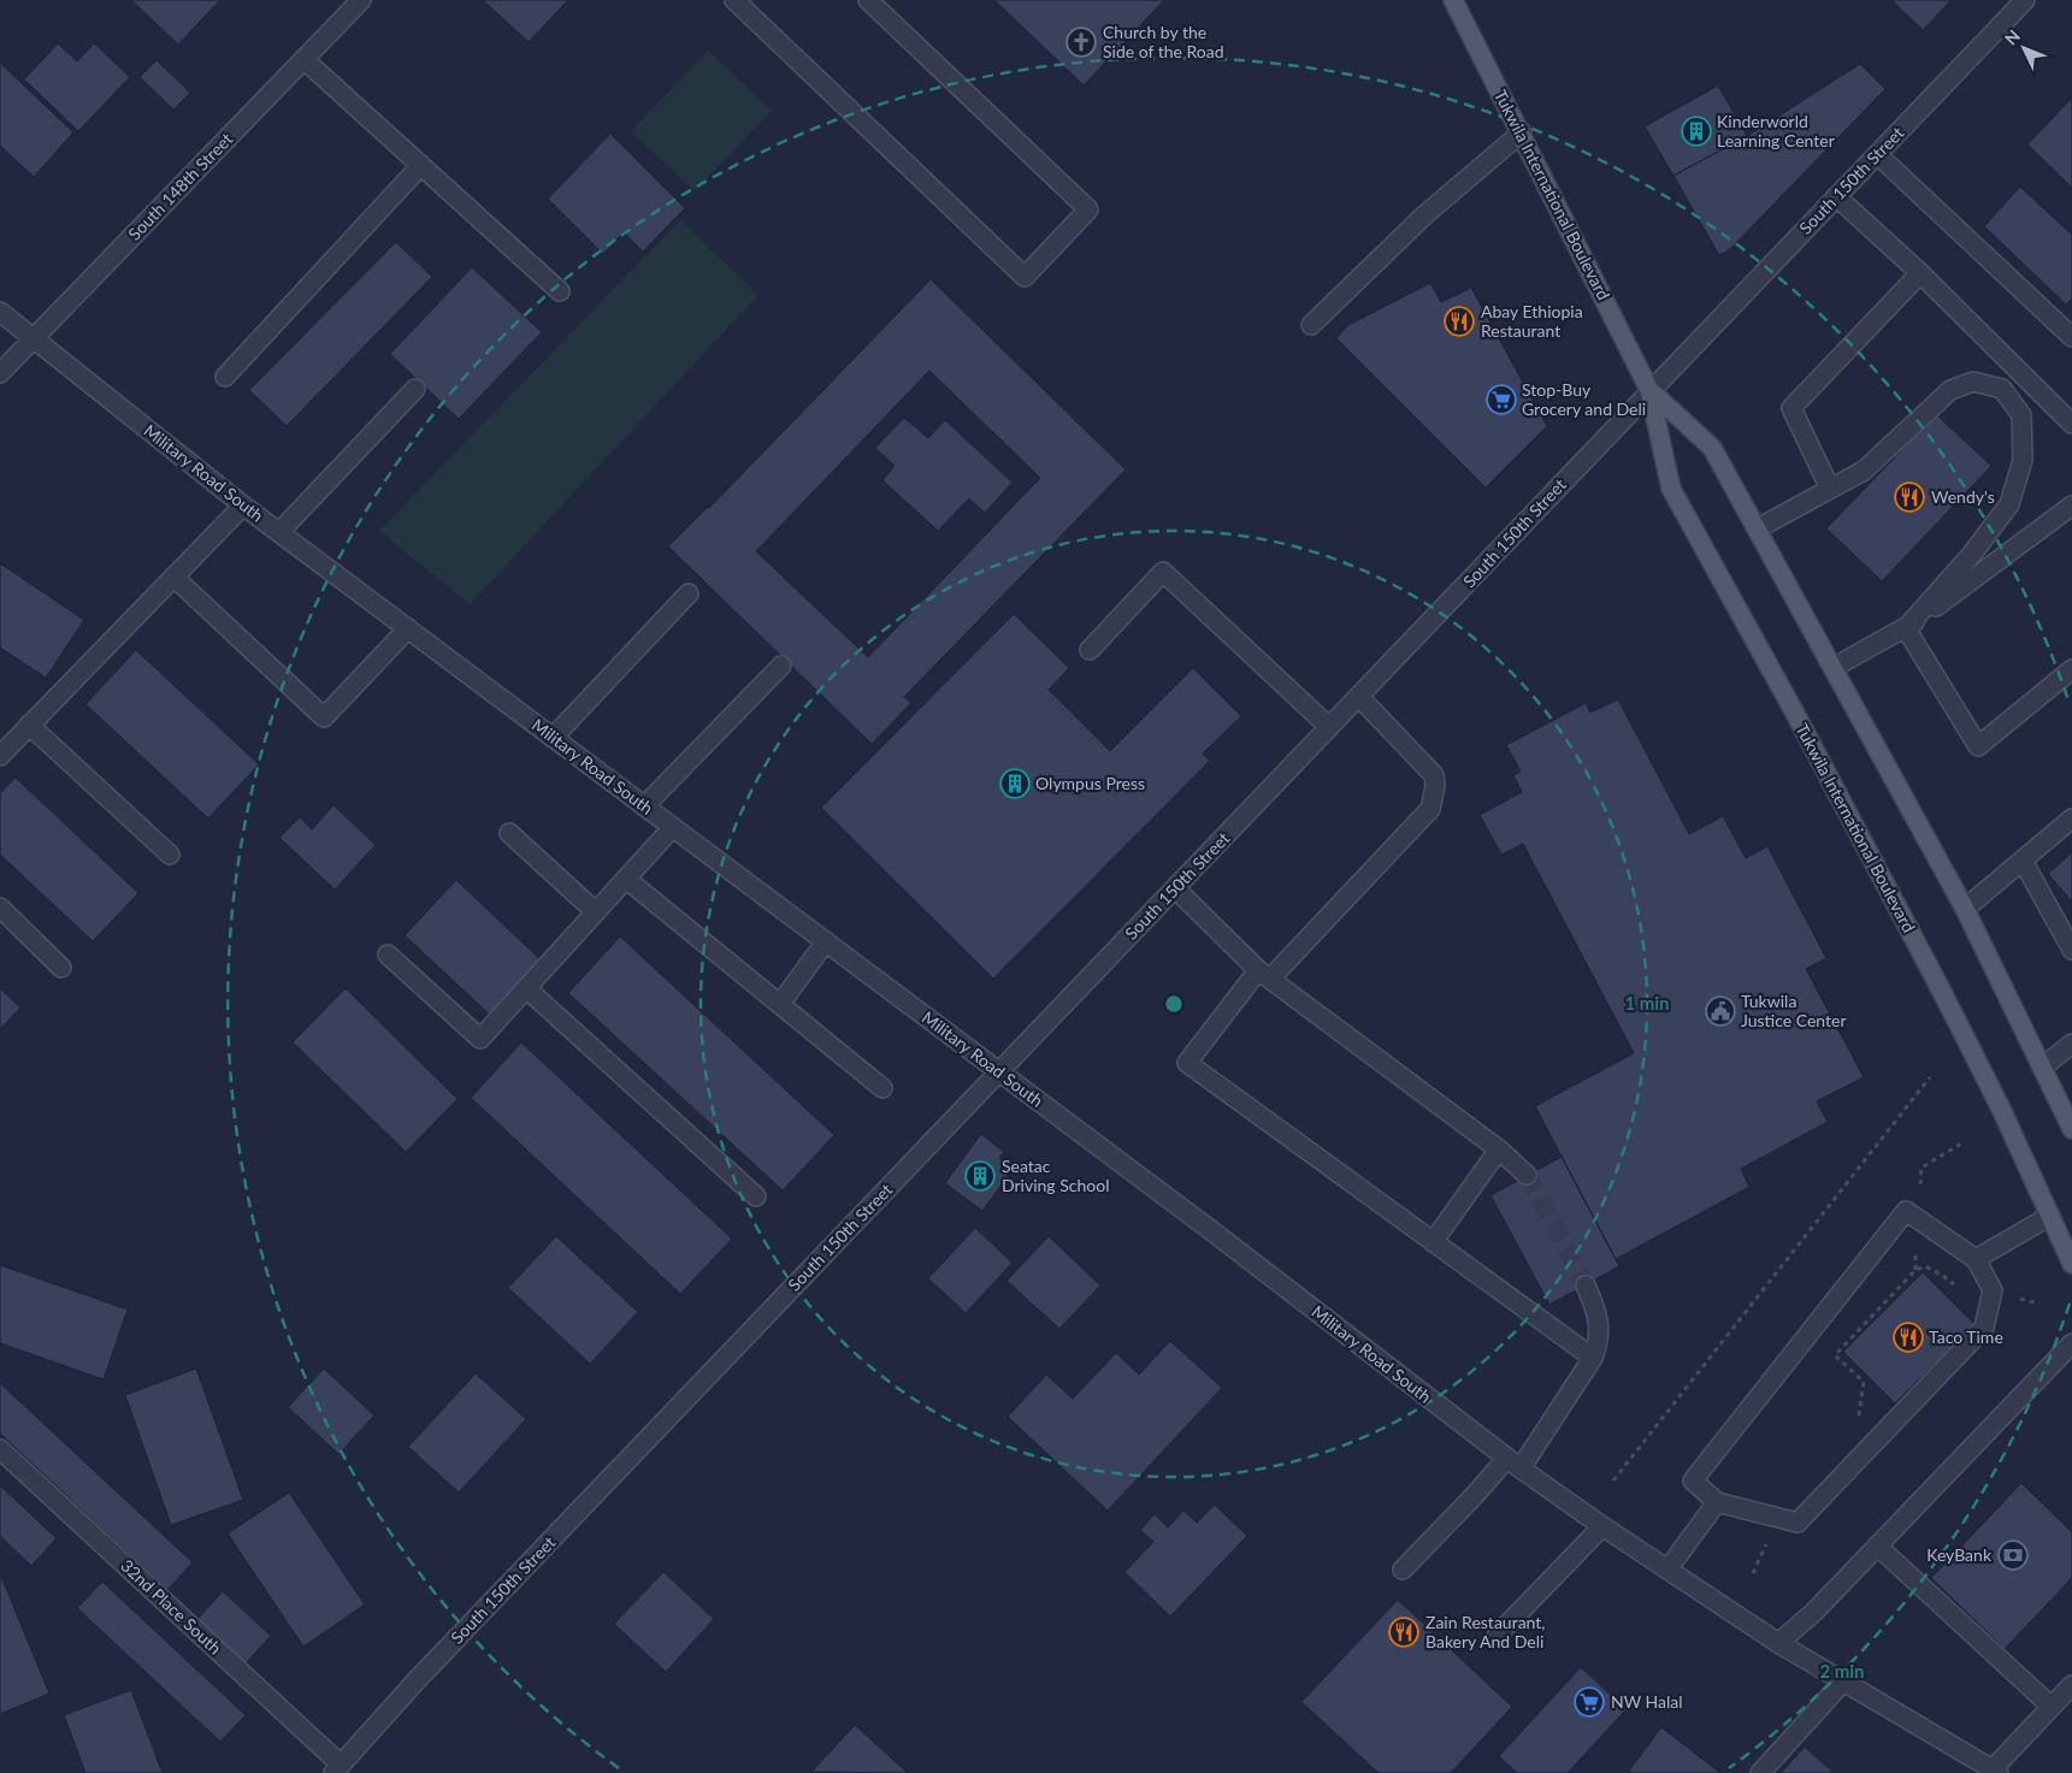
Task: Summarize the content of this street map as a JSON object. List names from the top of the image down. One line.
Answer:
{"streets":{"main road":["Tukwila International Boulevard"],"street":["South 150th Street","South 148th Street","Military Road South","32nd Place South"]},"crossings":[["South 150th Street","Tukwila International Boulevard"],["South 150th Street","Military Road South"],["South 150th Street","32nd Place South"],["South 148th Street","Military Road South"]],"places":{"church":["Church by the Side of the Road"],"building":["Kinderworld Learning Center","Olympus Press","Seatac Driving School"],"restaurant":["Abay Ethiopia Restaurant","Wendy's","Taco Time","Zain Restaurant, Bakery And Deli"],"supermarket":["Stop-Buy Grocery and Deli","NW Halal"],"public building":["Tukwila Justice Center"],"bank":["KeyBank"]},"north":"top left","rings":["1 min","2 min"]}
